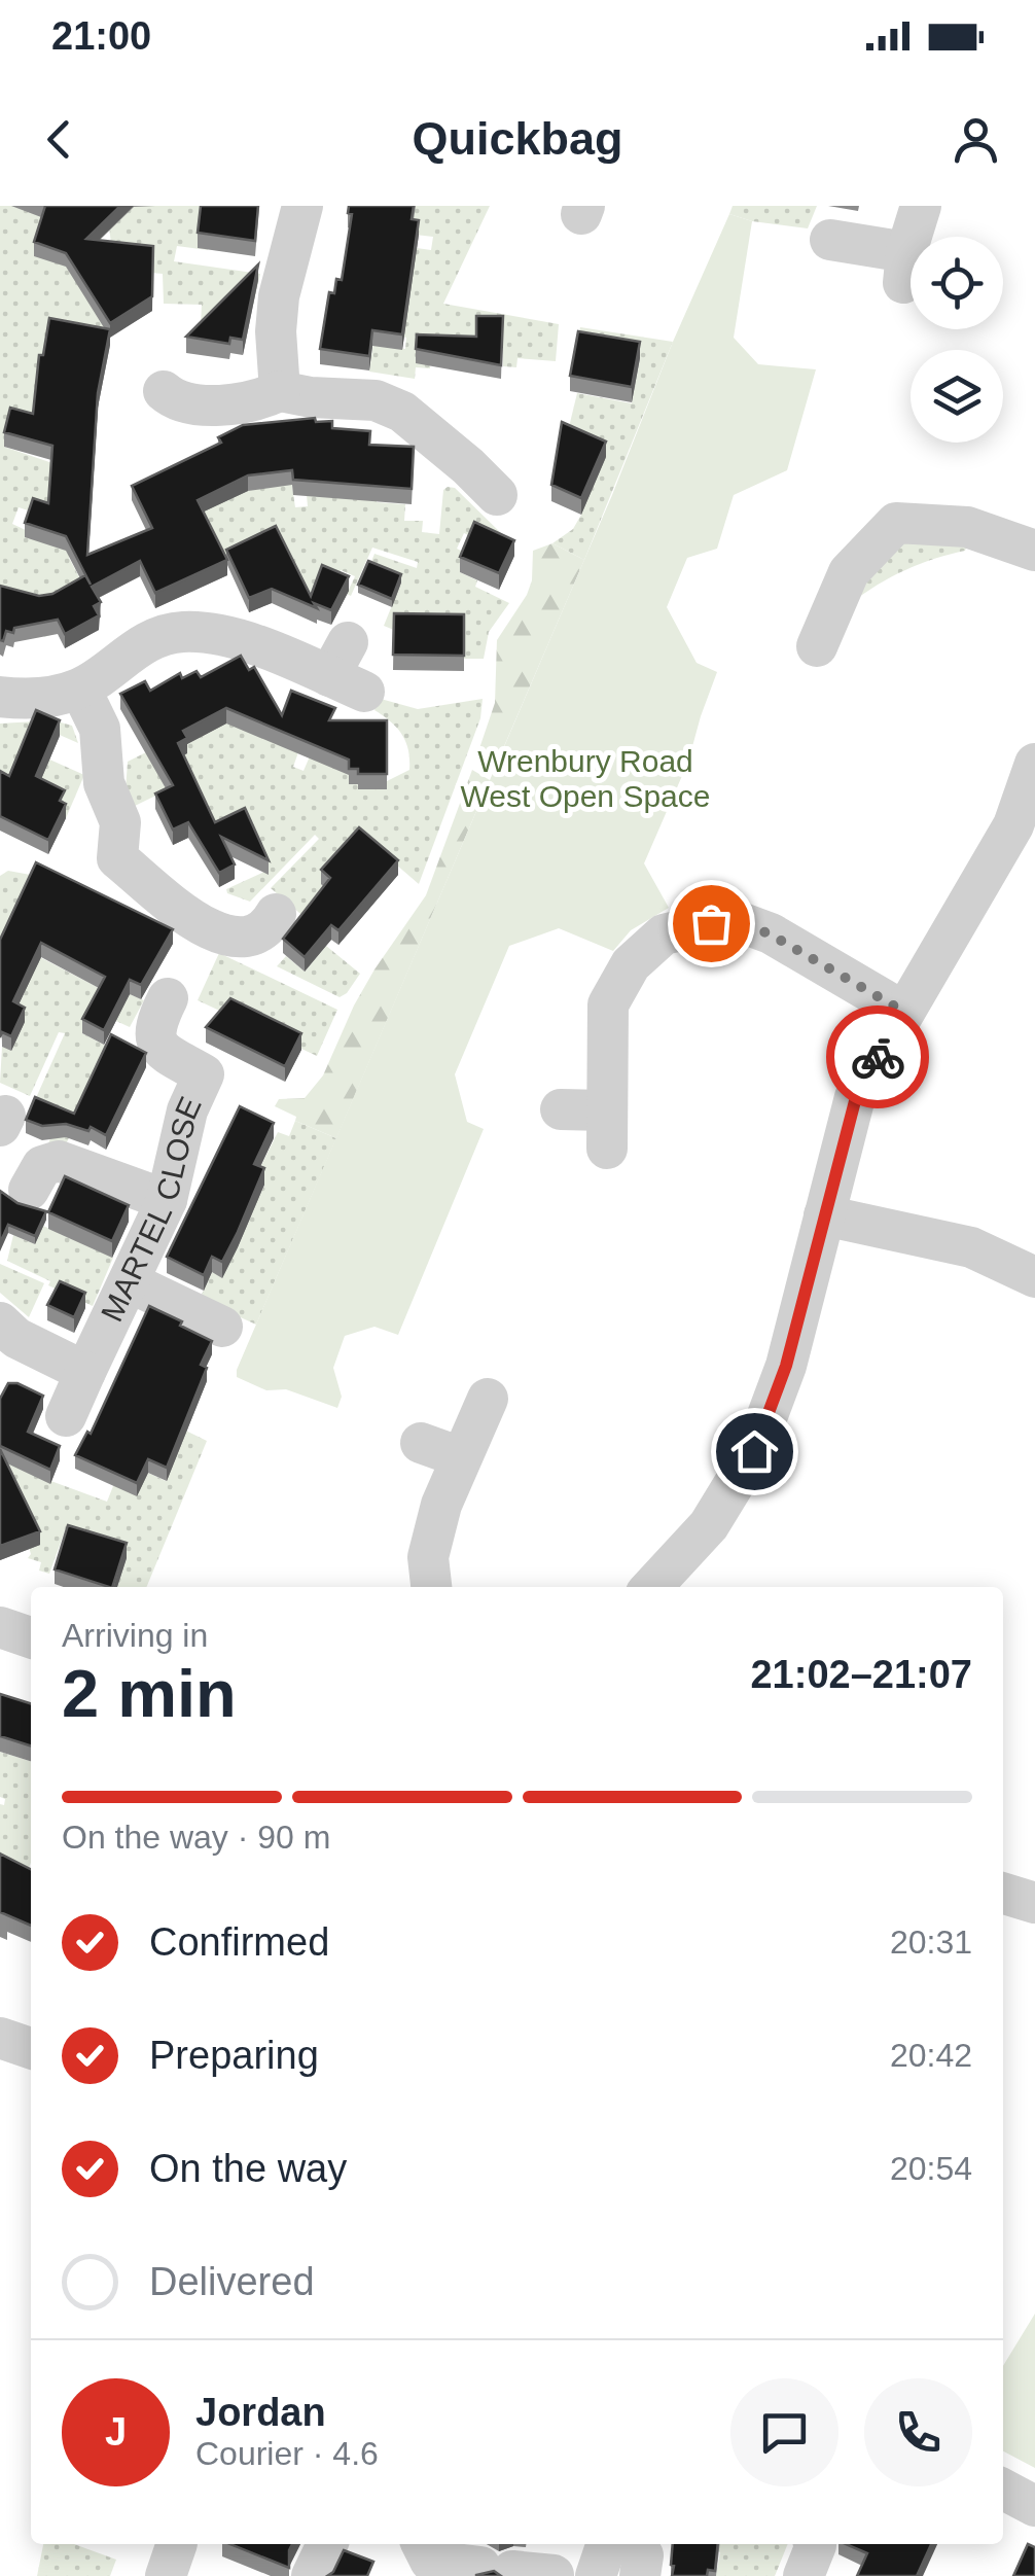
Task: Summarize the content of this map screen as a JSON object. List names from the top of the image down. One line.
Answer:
{"streets":{"street":["MARTEL CLOSE"]},"parks":["Wrenbury Road West Open Space"],"page":{"status":"21:00","header":"Quickbag","heading":["2 min","Arriving in","21:02–21:07"],"panel":["Jordan","Courier · 4.6"],"bar":"On the way · 90 m","list":[["Confirmed","20:31"],["Preparing","20:42"],["On the way","20:54"],"Delivered"],"round":"J"}}
